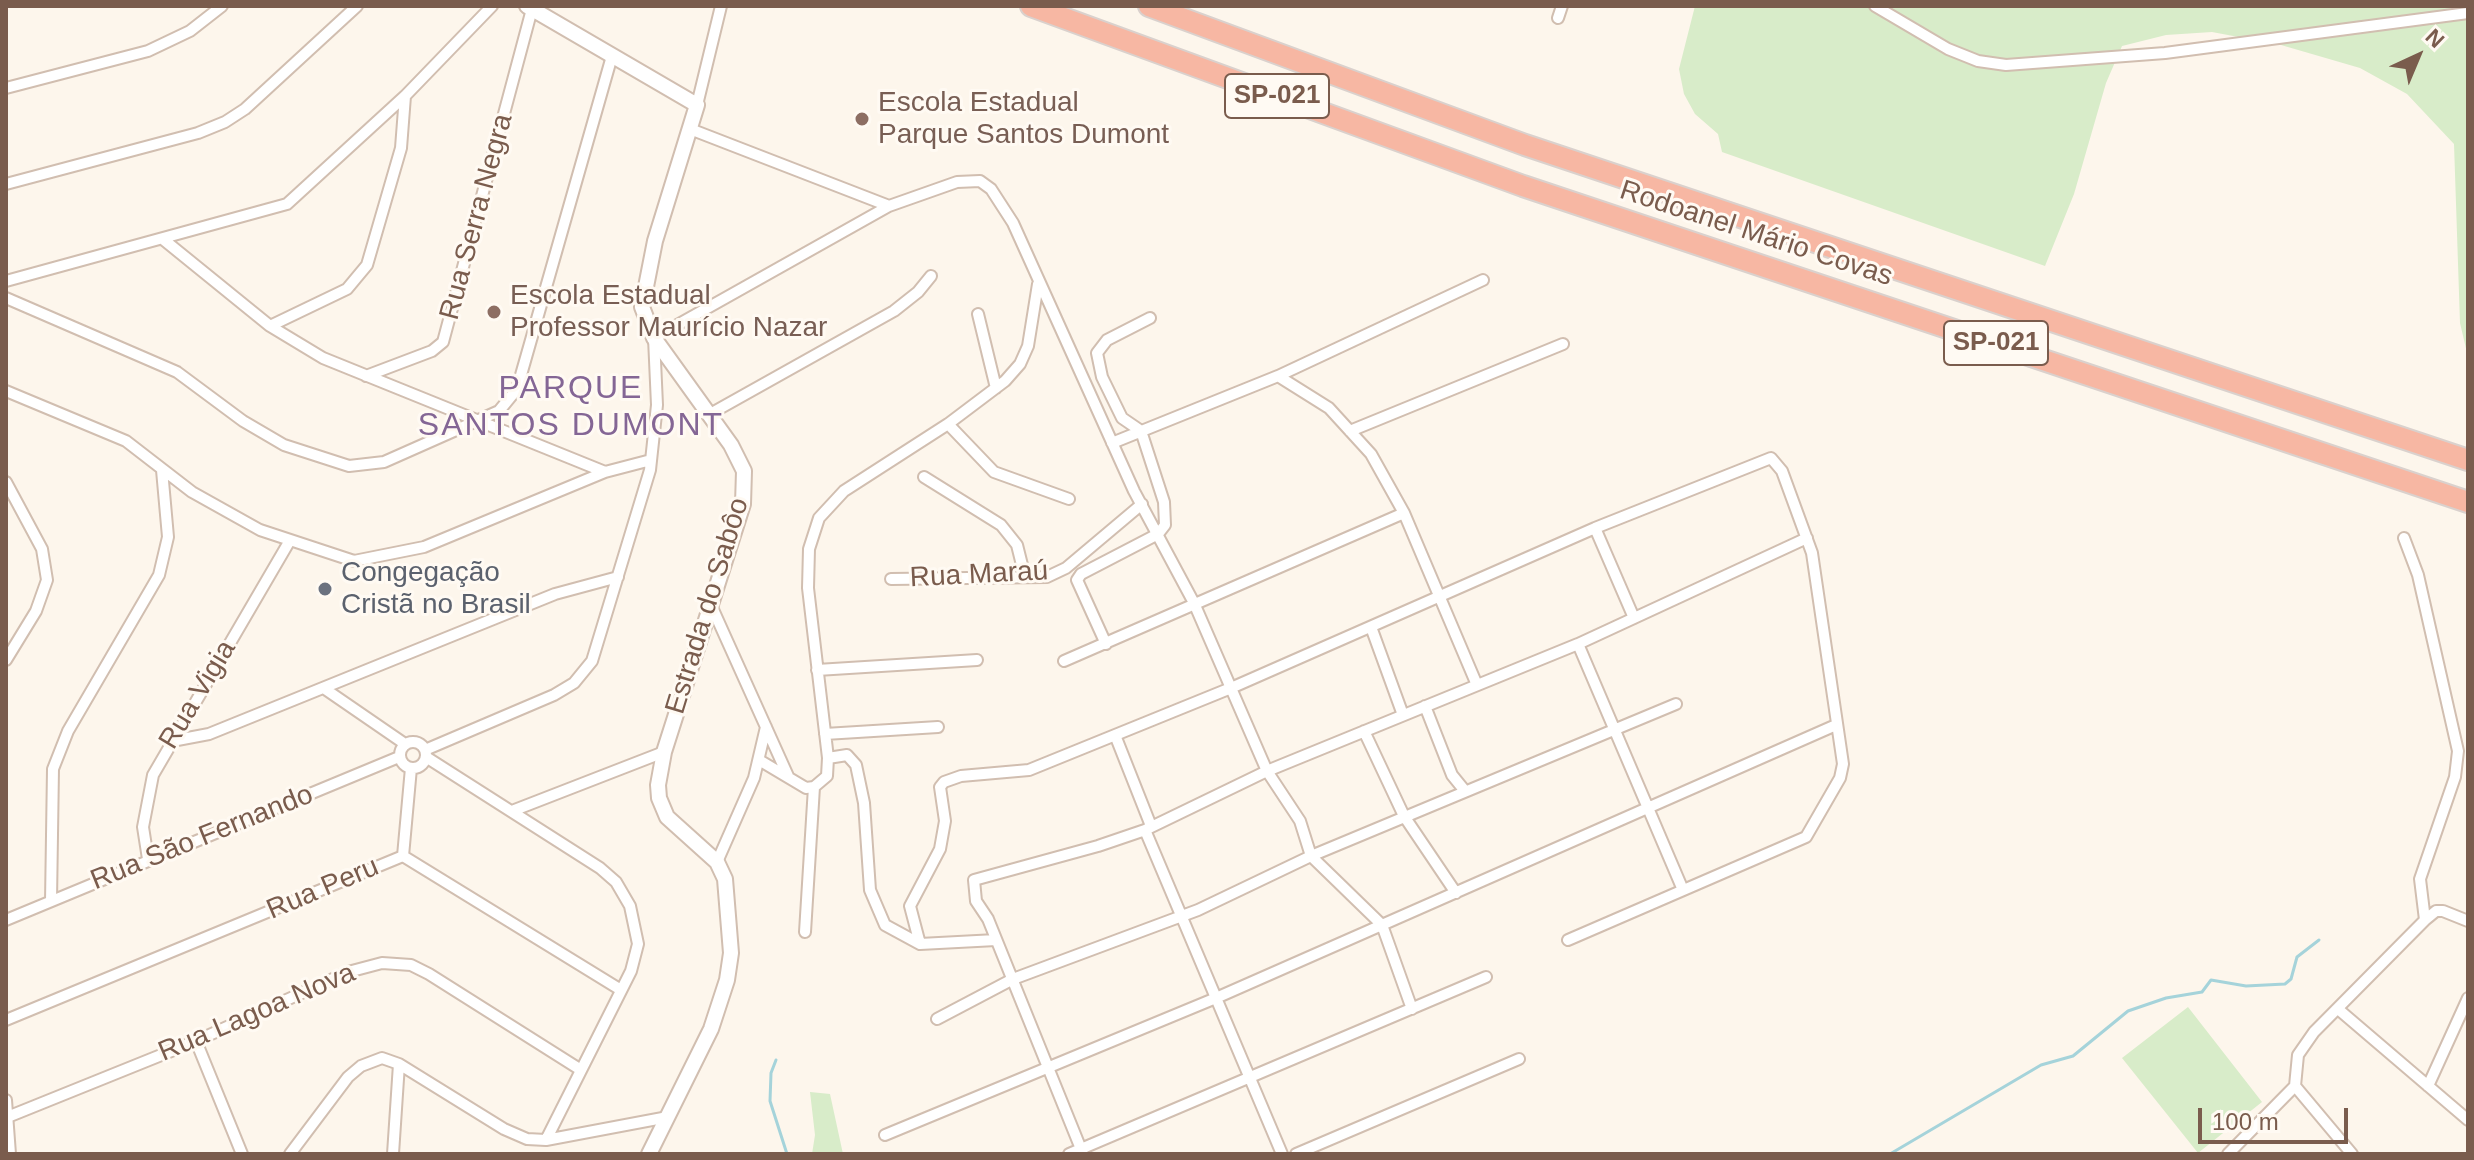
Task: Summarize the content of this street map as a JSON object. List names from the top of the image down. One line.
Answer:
{"streets":{"highway":["SP-021","Rodoanel Mário Covas"],"street":["Rua Serra Negra","Rua Maraú","Estrada do Sabôo","Rua Vigia","Rua São Fernando","Rua Peru","Rua Lagoa Nova"]},"crossings":[["Rua Vigia","Rua São Fernando"]],"districts":["PARQUE SANTOS DUMONT"],"places":["Escola Estadual Parque Santos Dumont","Escola Estadual Professor Maurício Nazar","Congegação Cristã no Brasil"],"scale_bar":"100 m","north":"top right"}
